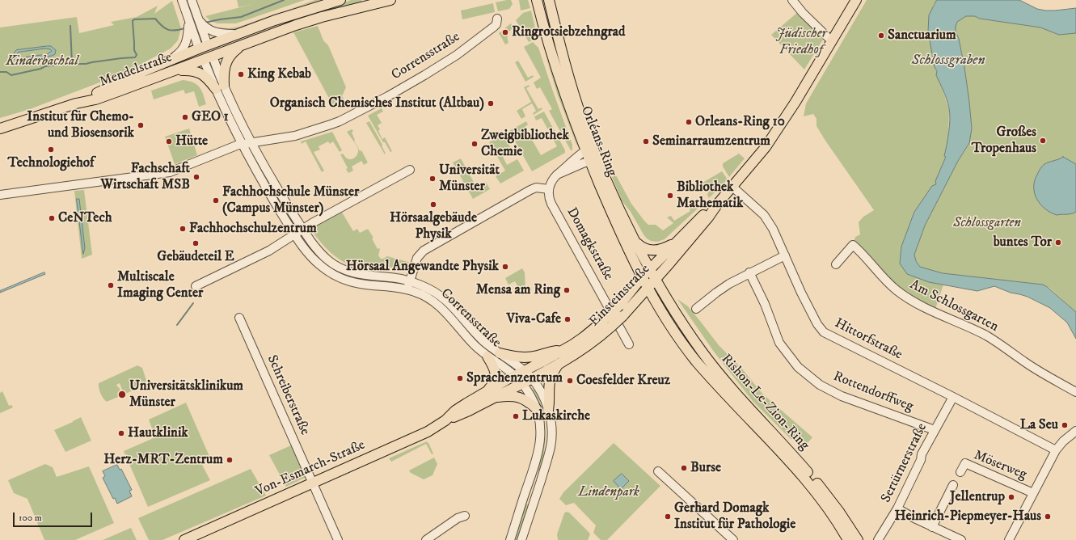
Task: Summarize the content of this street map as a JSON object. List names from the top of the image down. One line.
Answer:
{"streets":{"main road":["Corrensstraße","Mendelstraße","Orléans-Ring","Einsteinstraße","Rishon-Le-Zion-Ring","Von-Esmarch-Straße"],"street":["Domagkstraße","Am Schlossgarten","Hittorfstraße","Rottendorffweg","Schreiberstraße","Sertürnerstraße","Möserweg"]},"crossings":[["Corrensstraße","Mendelstraße"],["Corrensstraße","Einsteinstraße"],["Corrensstraße","Von-Esmarch-Straße"],["Orléans-Ring","Einsteinstraße"],["Orléans-Ring","Rishon-Le-Zion-Ring"],["Einsteinstraße","Hittorfstraße"],["Einsteinstraße","Rishon-Le-Zion-Ring"],["Einsteinstraße","Von-Esmarch-Straße"],["Hittorfstraße","Sertürnerstraße"],["Rottendorffweg","Sertürnerstraße"],["Schreiberstraße","Von-Esmarch-Straße"]],"water":["Schlossgraben"],"parks":["Jüdischer Friedhof","Kinderbachtal","Schlossgarten","Lindenpark"],"places":["Ringrotsiebzehngrad","Sanctuarium","King Kebab","Organisch Chemisches Institut (Altbau)","GEO 1","Orleans-Ring 10","Institut für Chemo- und Biosensorik","Großes Tropenhaus","Hütte","Seminarraumzentrum","Zweigbibliothek Chemie","Technologiehof","Fachschaft Wirtschaft MSB","Universität Münster","Bibliothek Mathematik","Fachhochschule Münster (Campus Münster)","Hörsaalgebäude Physik","CeNTech","Fachhochschulzentrum","buntes Tor","Gebäudeteil E","Hörsaal Angewandte Physik","Multiscale Imaging Center","Mensa am Ring","Viva-Cafe","Sprachenzentrum","Coesfelder Kreuz","Universitätsklinikum Münster","Lukaskirche","La Seu","Hautklinik","Herz-MRT-Zentrum","Burse","Jellentrup","Gerhard Domagk Institut für Pathologie","Heinrich-Piepmeyer-Haus"],"scale_bar":"100 m"}
